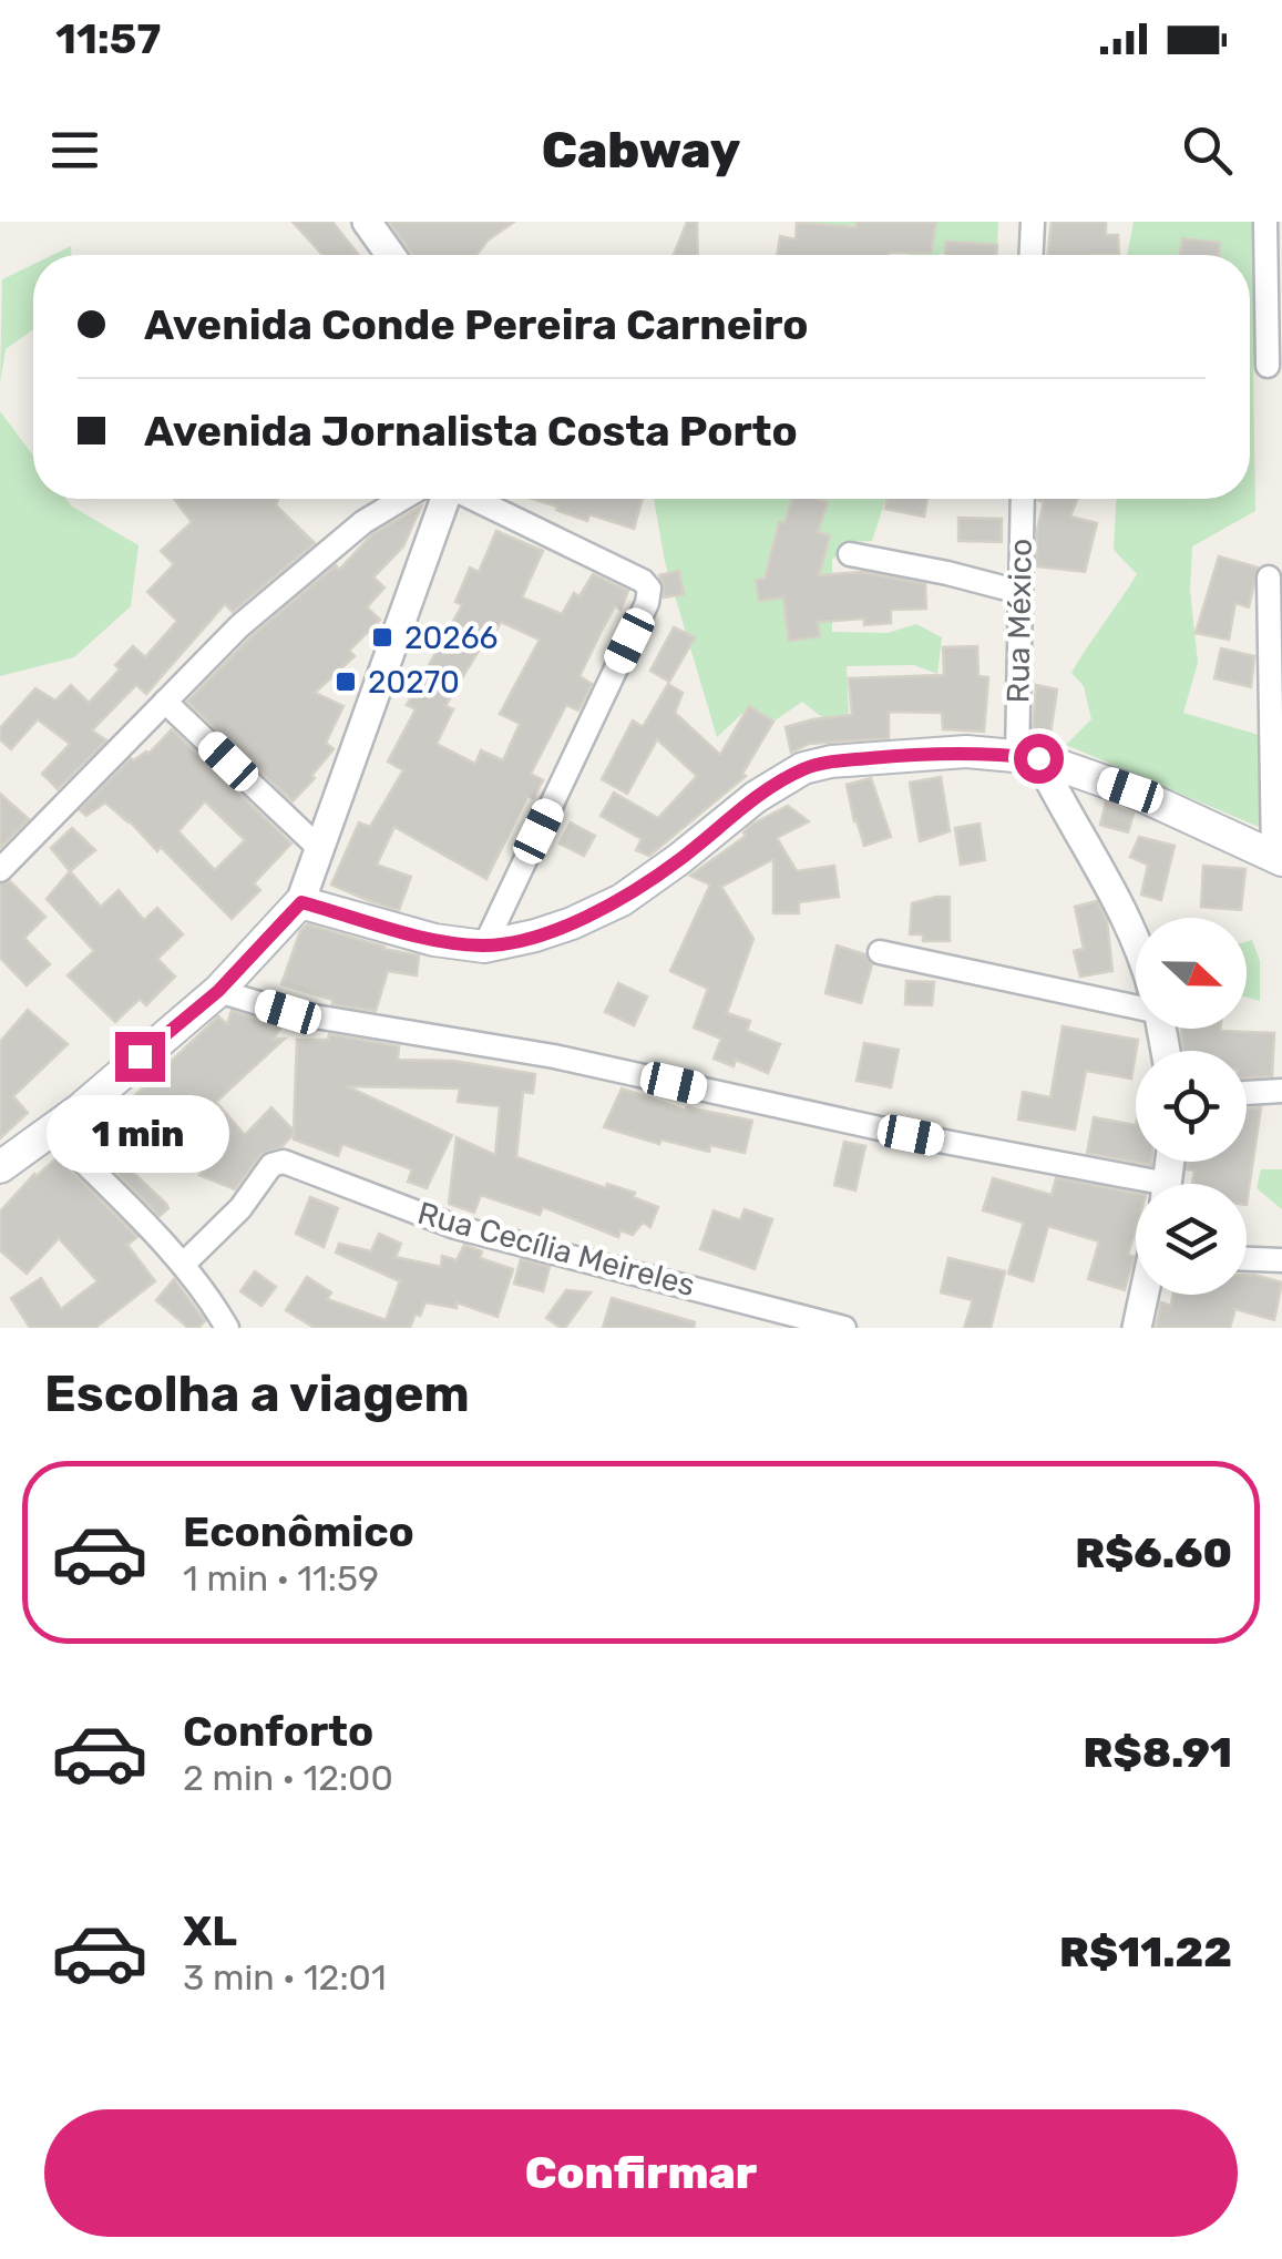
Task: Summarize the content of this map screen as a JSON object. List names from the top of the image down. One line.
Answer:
{"streets":{"street":["Rua México","Rua Cecília Meireles"]},"places":{"transit":["20266","20270"]},"north":"right","page":{"status":"11:57","header":"Cabway","banner":["Avenida Conde Pereira Carneiro","Avenida Jornalista Costa Porto"],"bubble":"1 min","heading":"Escolha a viagem","list":[{"name":"Econômico","note":"1 min · 11:59","value":"R$6.60"},{"name":"Conforto","note":"2 min · 12:00","value":"R$8.91"},{"name":"XL","note":"3 min · 12:01","value":"R$11.22"}],"buttons":"Confirmar"}}
